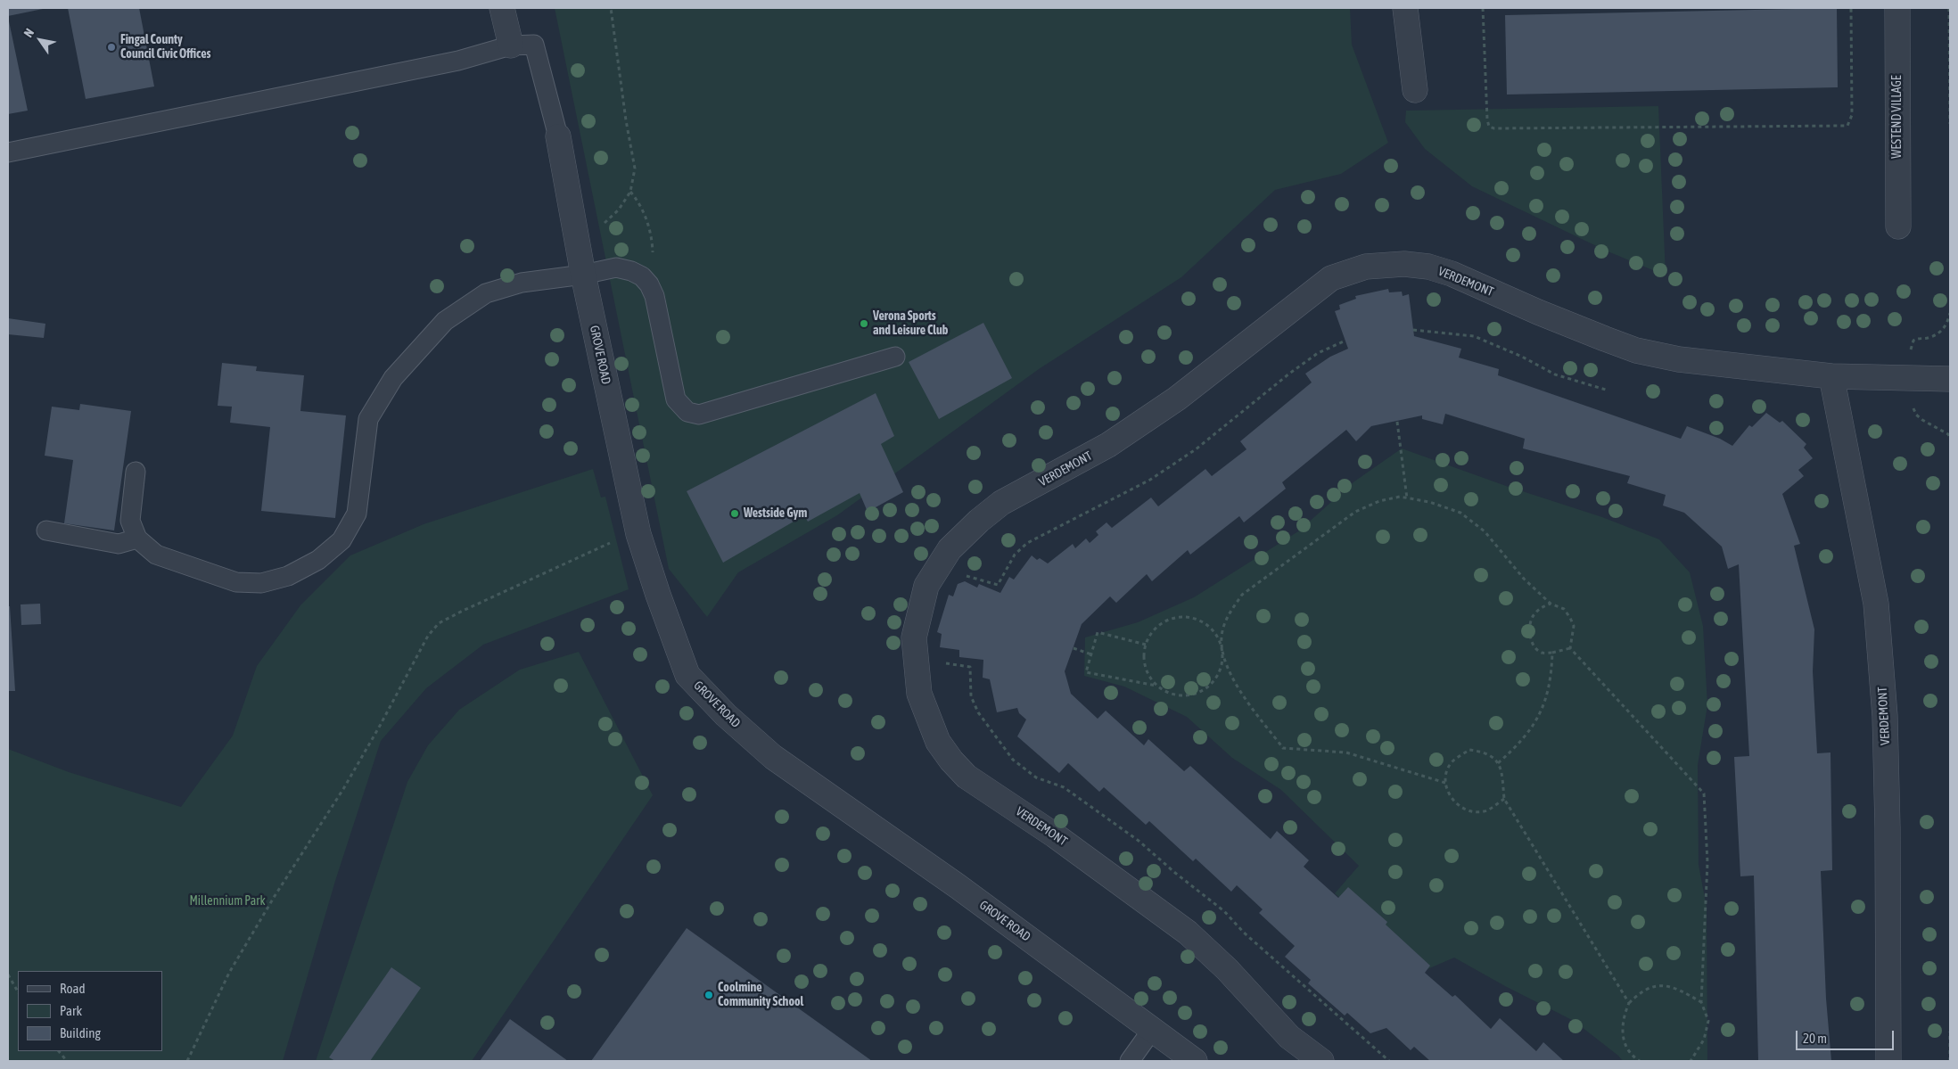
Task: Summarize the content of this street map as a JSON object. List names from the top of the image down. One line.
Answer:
{"streets":{"street":["WESTEND VILLAGE","VERDEMONT","GROVE ROAD"]},"parks":["Millennium Park"],"places":["Fingal County Council Civic Offices","Verona Sports and Leisure Club","Westside Gym","Coolmine Community School"],"legend":["Road","Park","Building"],"scale_bar":"20 m","north":"top left"}
